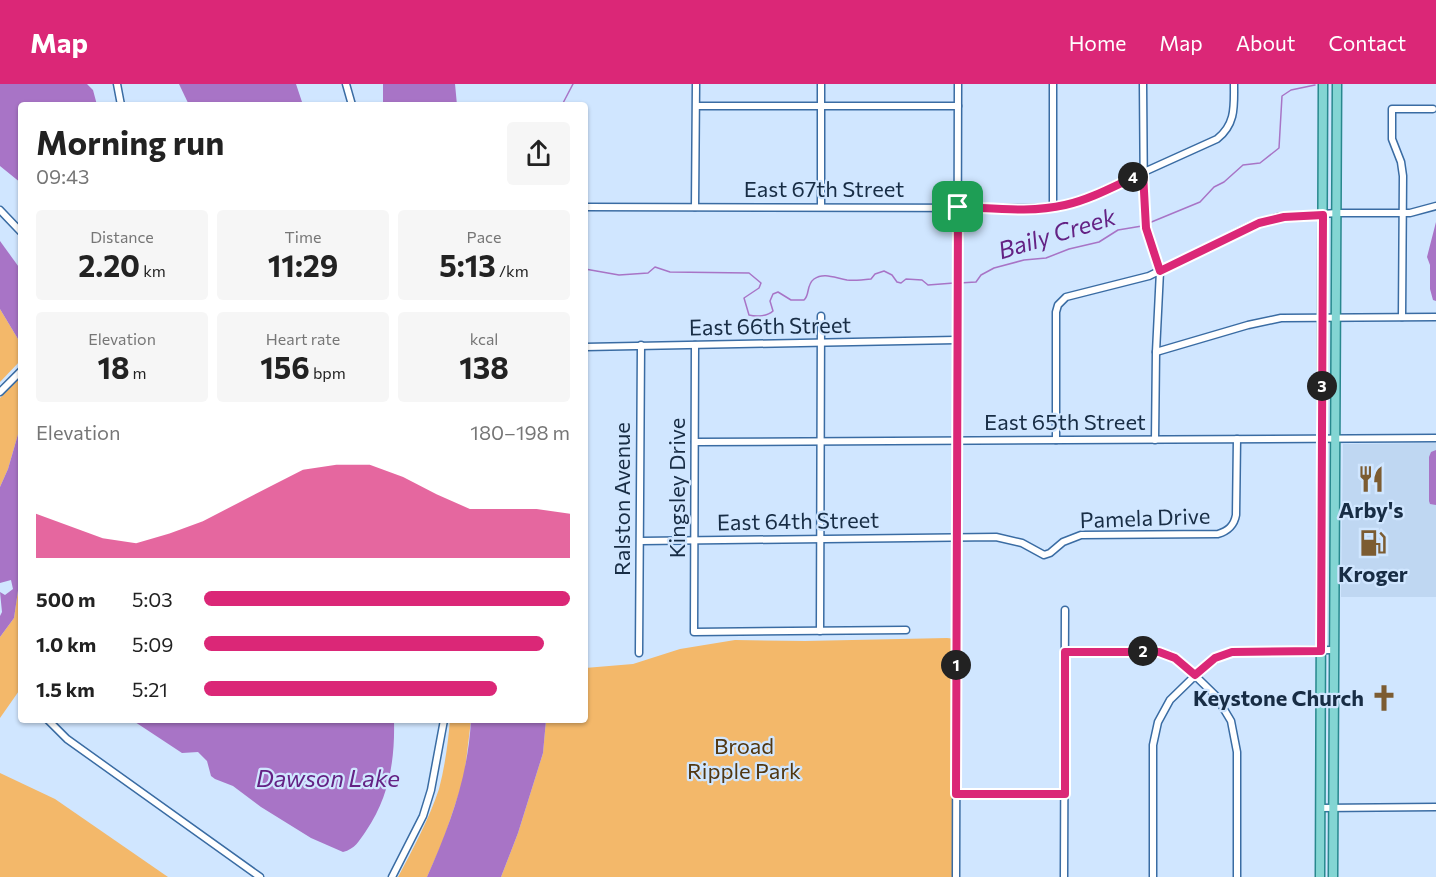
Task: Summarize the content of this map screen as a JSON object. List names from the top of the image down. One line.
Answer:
{"streets":{"street":["East 67th Street","East 66th Street","East 65th Street","Kingsley Drive","Ralston Avenue","Pamela Drive","East 64th Street"]},"crossings":[["East 66th Street","Kingsley Drive"],["East 66th Street","Ralston Avenue"],["East 65th Street","Kingsley Drive"],["East 65th Street","Pamela Drive"],["Kingsley Drive","East 64th Street"],["Ralston Avenue","East 64th Street"],["Pamela Drive","East 64th Street"]],"water":["Baily Creek","Dawson Lake"],"parks":["Broad Ripple Park"],"places":{"restaurant":["Arby's"],"fuel station":["Kroger"],"church":["Keystone Church"]},"page":{"header":"Map","nav":["Home","Map","About","Contact"],"heading":["Morning run","09:43"],"pins":["4","3","2","1"],"stats":[["Distance","2.20 km"],["Time","11:29"],["Pace","5:13 /km"],["Elevation","18 m"],["Heart rate","156 bpm"],["kcal","138"]],"chart":["Elevation","180–198 m"],"list":[{"name":"500 m","note":"5:03"},{"name":"1.0 km","note":"5:09"},{"name":"1.5 km","note":"5:21"}]}}
